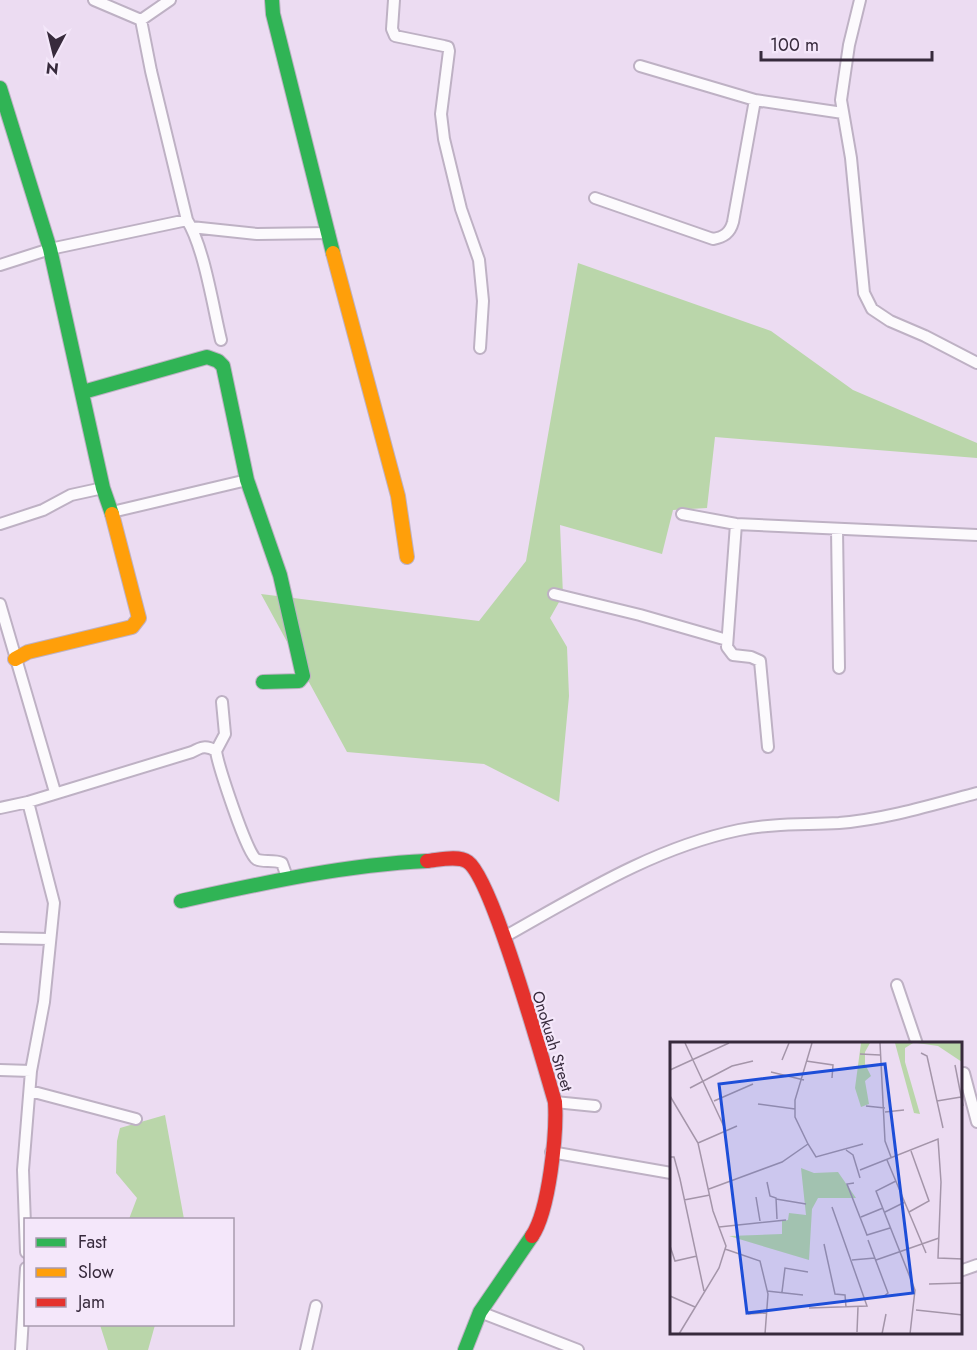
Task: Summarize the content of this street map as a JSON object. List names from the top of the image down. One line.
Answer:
{"streets":{"street":["Onokuah Street"]},"legend":["Fast","Slow","Jam"],"scale_bar":"100 m","north":"bottom"}
